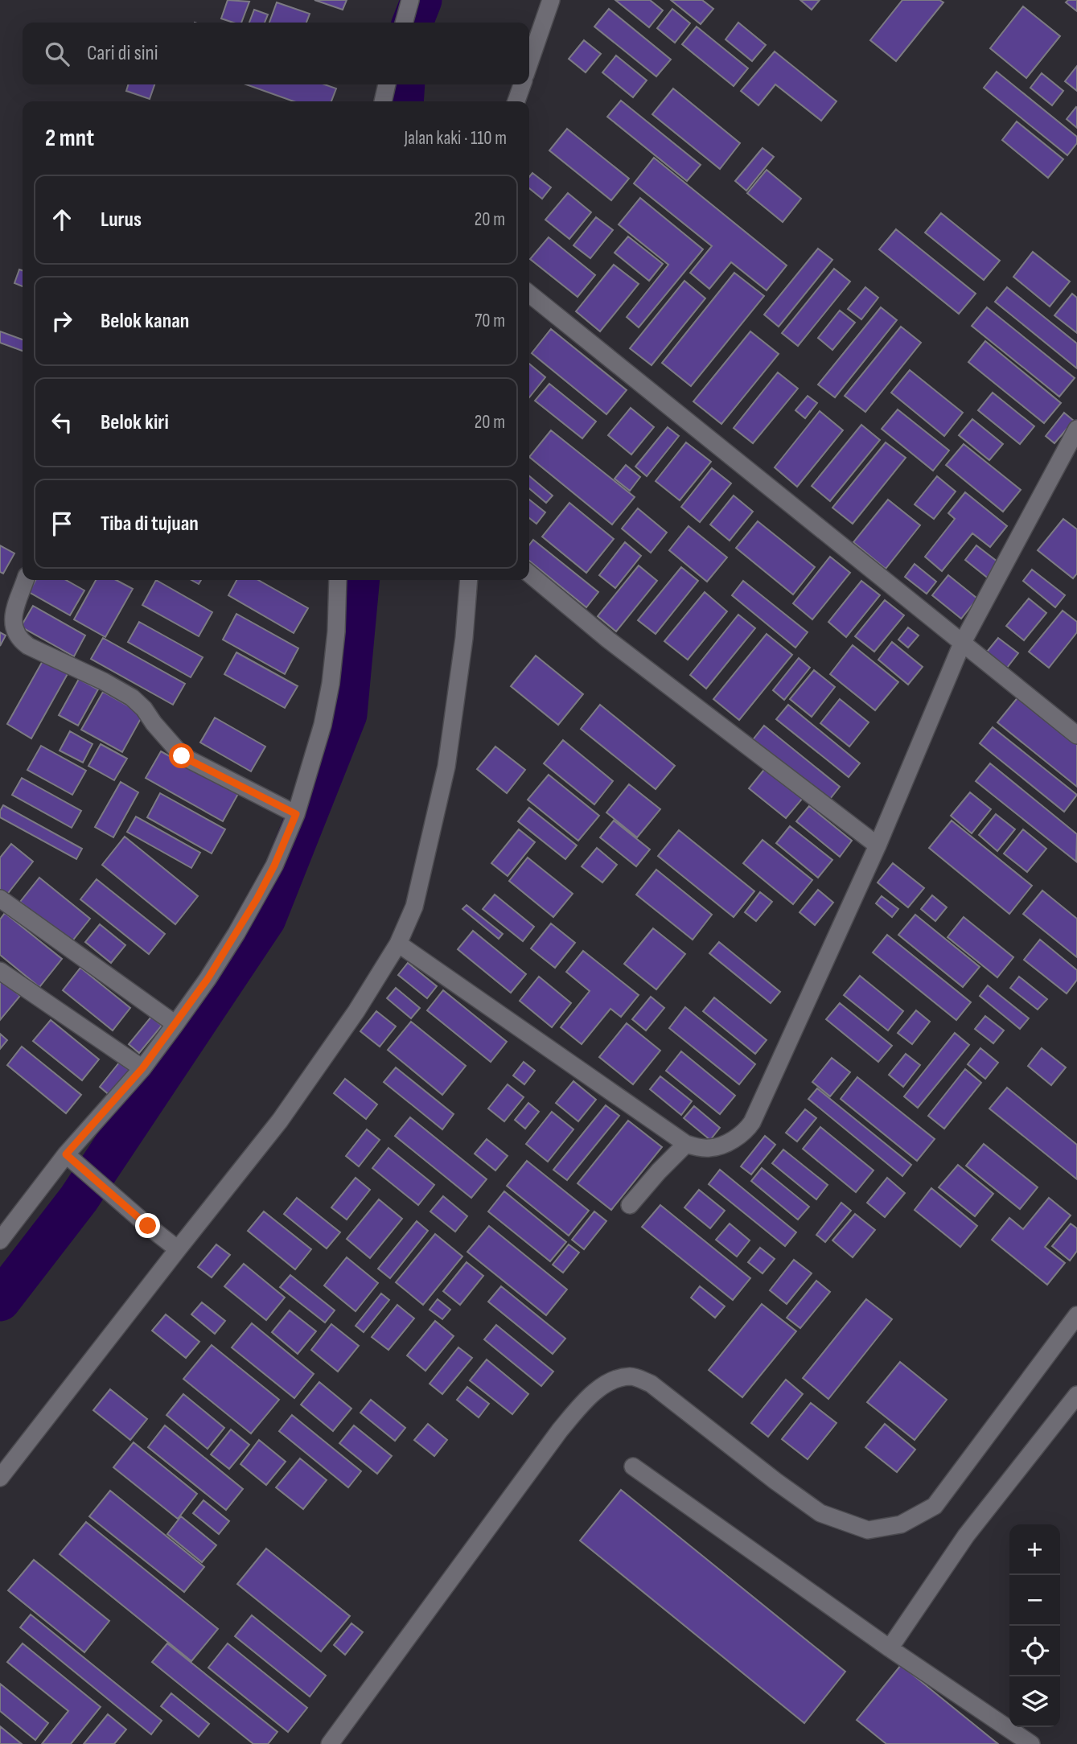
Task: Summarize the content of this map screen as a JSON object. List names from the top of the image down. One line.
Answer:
{"page":{"search":"Cari di sini","heading":["2 mnt","Jalan kaki · 110 m"],"list":[["Lurus","20 m"],["Belok kanan","70 m"],["Belok kiri","20 m"],"Tiba di tujuan"],"map_buttons":["+","−"]}}
